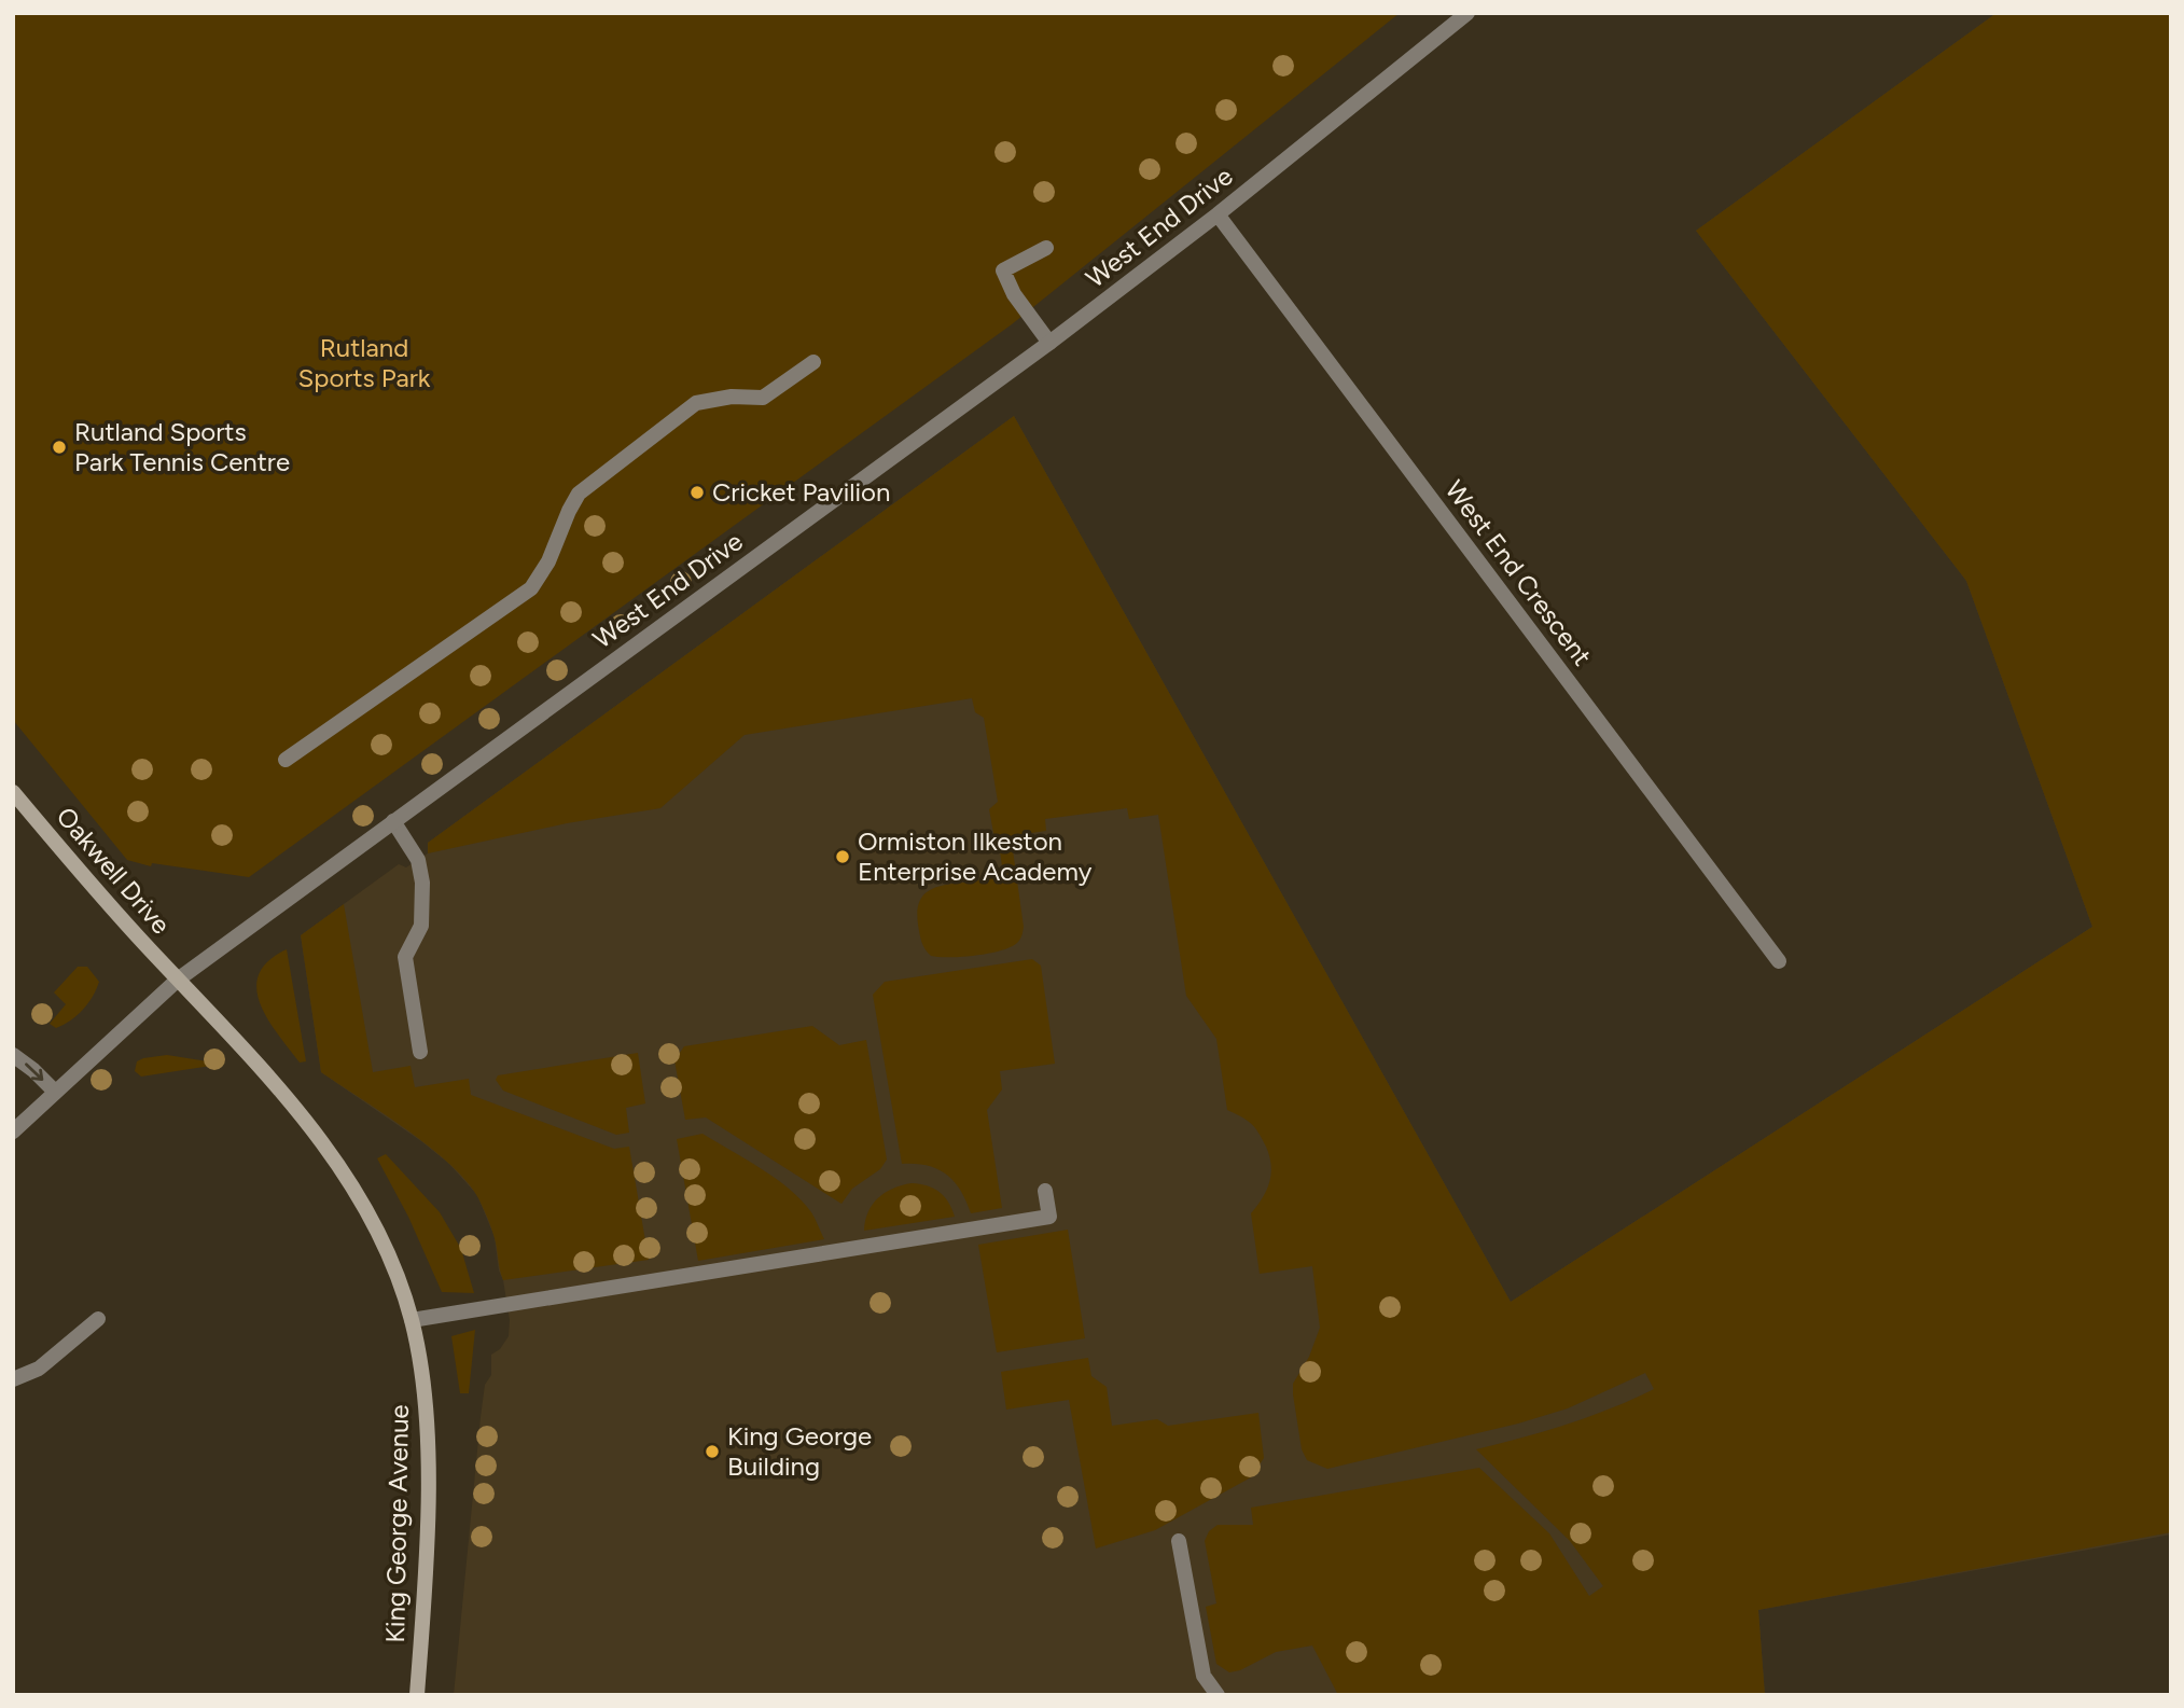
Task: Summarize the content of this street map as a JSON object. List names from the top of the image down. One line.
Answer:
{"streets":{"main road":["Oakwell Drive","King George Avenue"],"street":["West End Drive","West End Crescent"]},"crossings":[["West End Drive","West End Crescent"],["West End Drive","Oakwell Drive"],["West End Drive","King George Avenue"],["Oakwell Drive","King George Avenue"]],"parks":["Rutland Sports Park"],"places":["Rutland Sports Park Tennis Centre","Cricket Pavilion","Ormiston Ilkeston Enterprise Academy","King George Building"]}
